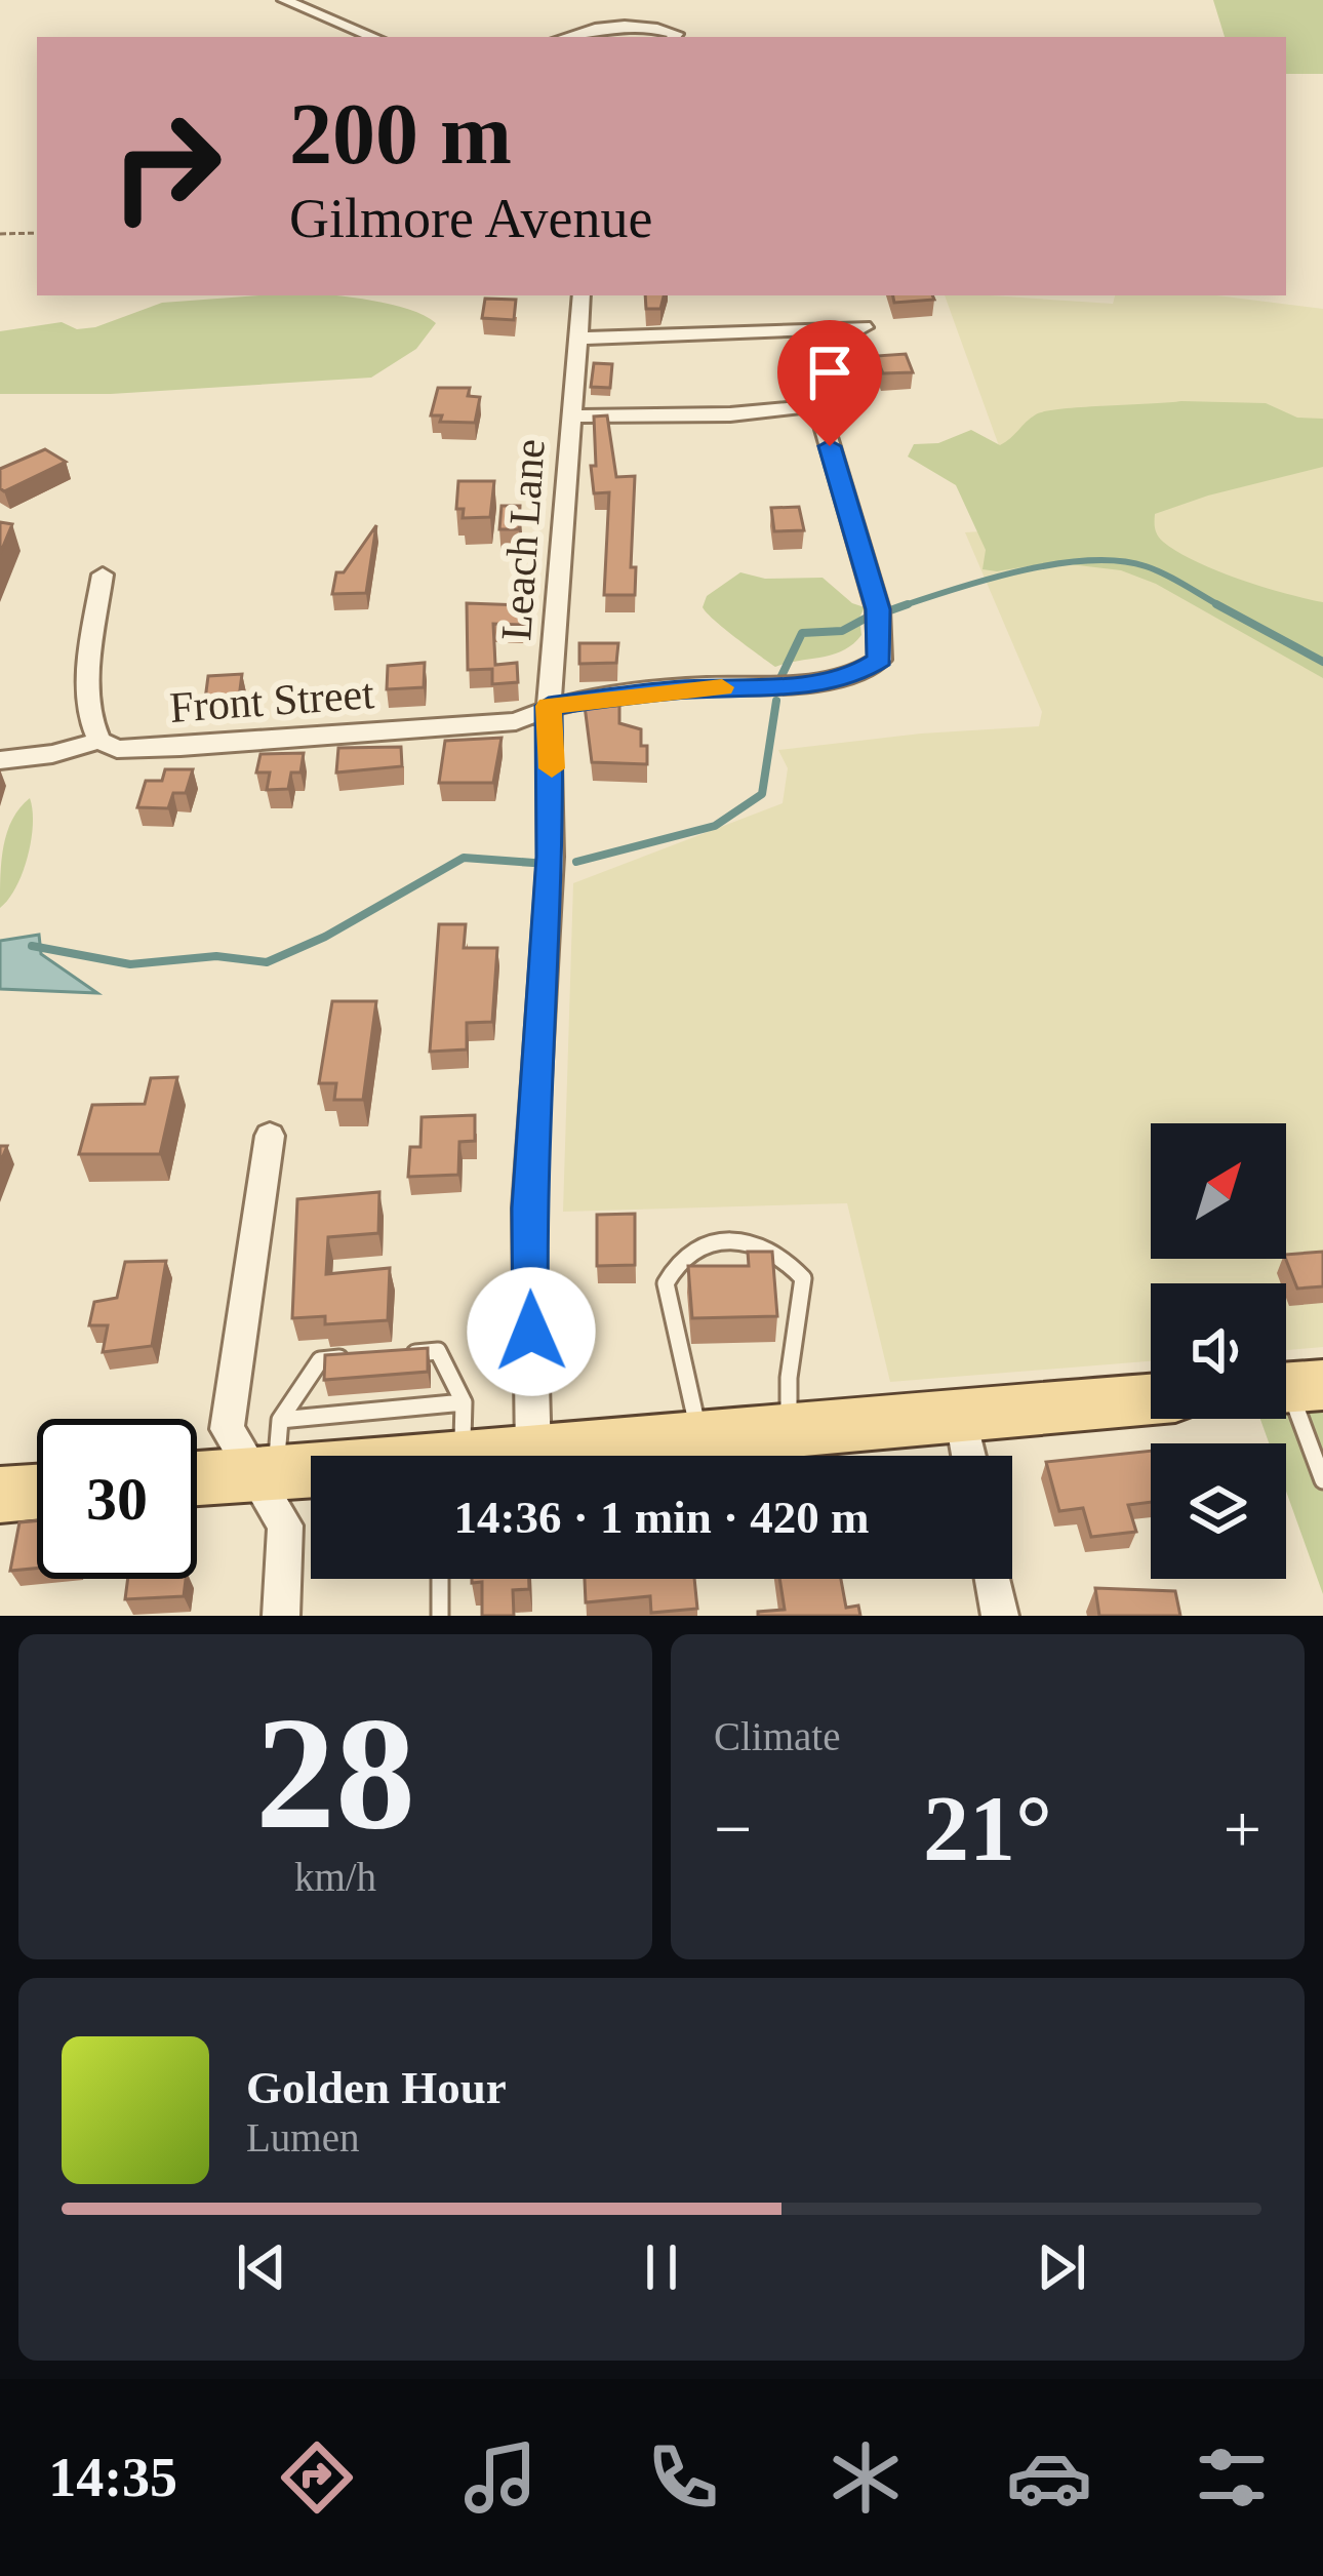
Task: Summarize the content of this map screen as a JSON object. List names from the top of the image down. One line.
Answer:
{"streets":{"street":["Leach Lane","Front Street"]},"crossings":[["Leach Lane","Front Street"]],"north":"top right","page":{"turn":["200 m","Gilmore Avenue"],"limit":"30","trip":"14:36 · 1 min · 420 m","tile":[["28","km/h"],"Climate"],"heat":["−","21°","+"],"song":["Golden Hour","Lumen"],"tabs":"14:35"}}
